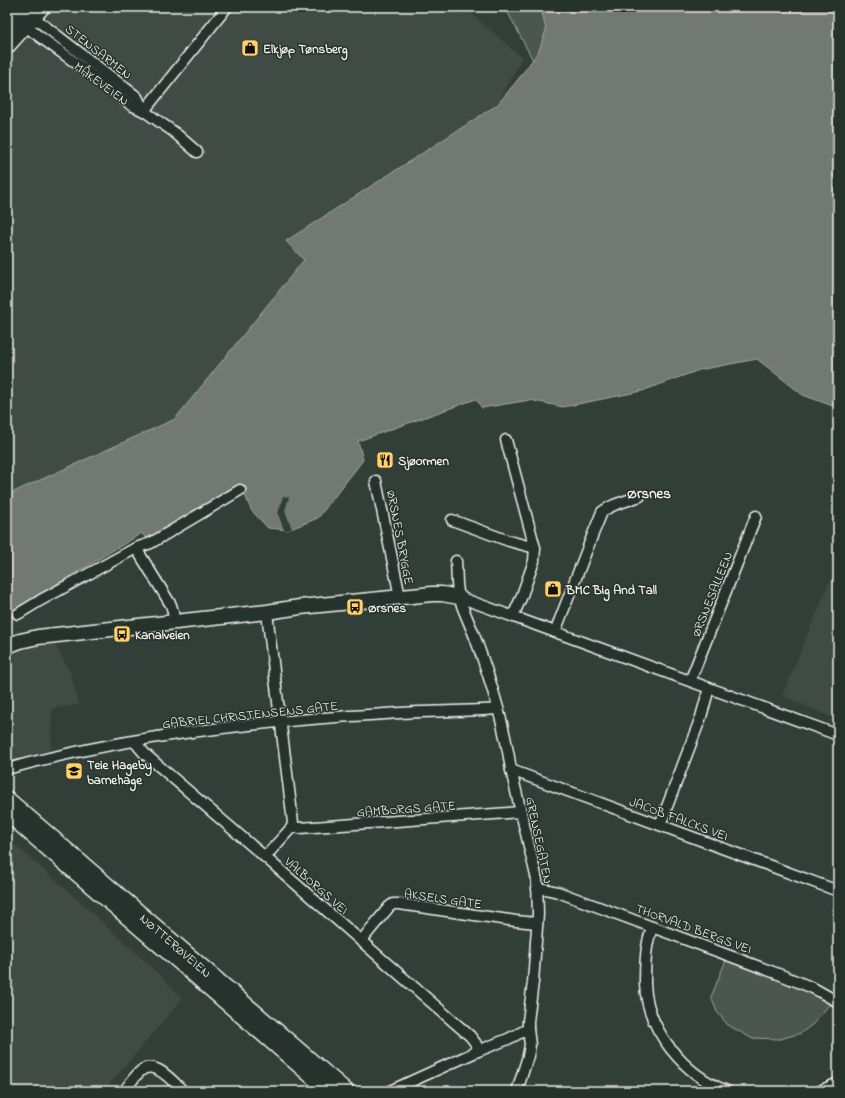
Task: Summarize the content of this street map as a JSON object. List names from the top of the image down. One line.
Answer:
{"streets":{"main road":["NØTTERØVEIEN"],"street":["STENSARMEN","MÅKEVEIEN","ØRSNES BRYGGE","ØRSNESALLEEN","GABRIEL CHRISTENSENS GATE","GAMBORGS GATE","JACOB FALCKS VEI","GRENSEGATEN","VALBORGS VEI","AKSELS GATE","THORVALD BERGS VEI"]},"crossings":[["STENSARMEN","MÅKEVEIEN"],["GABRIEL CHRISTENSENS GATE","GRENSEGATEN"],["GABRIEL CHRISTENSENS GATE","VALBORGS VEI"],["GAMBORGS GATE","GRENSEGATEN"],["JACOB FALCKS VEI","GRENSEGATEN"],["GRENSEGATEN","AKSELS GATE"],["GRENSEGATEN","THORVALD BERGS VEI"],["VALBORGS VEI","AKSELS GATE"]],"districts":["Ørsnes"],"places":{"shop":["Elkjøp Tønsberg","BMC Big And Tall"],"restaurant":["Sjøormen"],"bus stop":["Ørsnes","Kanalveien"],"school or university":["Teie Hageby barnehage"]}}
